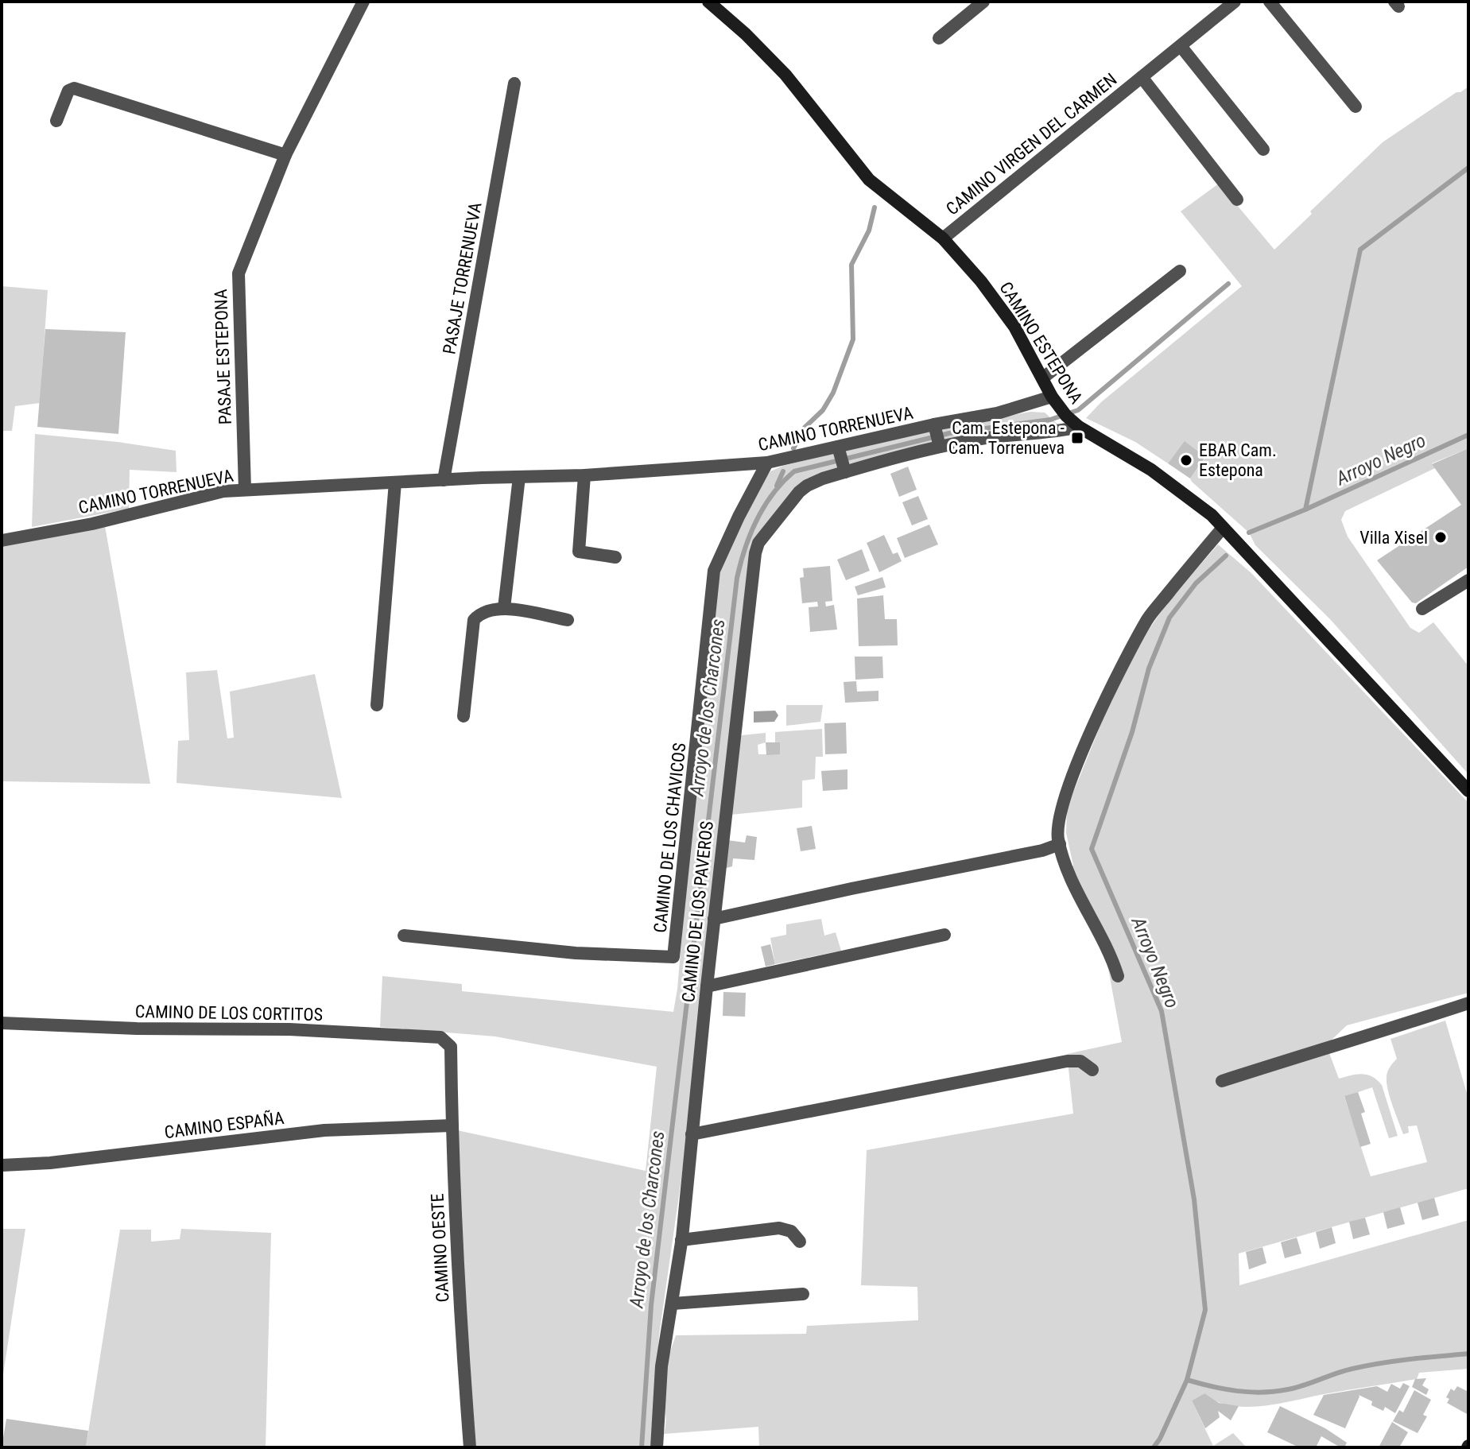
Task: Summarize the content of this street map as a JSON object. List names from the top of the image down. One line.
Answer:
{"streets":{"main road":["CAMINO ESTEPONA"],"street":["CAMINO VIRGEN DEL CARMEN","PASAJE TORRENUEVA","PASAJE ESTEPONA","CAMINO TORRENUEVA","CAMINO DE LOS CHAVICOS","CAMINO DE LOS PAVEROS","CAMINO DE LOS CORTITOS","CAMINO ESPAÑA","CAMINO OESTE"]},"crossings":[["CAMINO VIRGEN DEL CARMEN","CAMINO ESTEPONA"],["PASAJE TORRENUEVA","CAMINO TORRENUEVA"],["CAMINO ESTEPONA","CAMINO TORRENUEVA"],["CAMINO ESTEPONA","CAMINO DE LOS PAVEROS"],["PASAJE ESTEPONA","CAMINO TORRENUEVA"],["CAMINO TORRENUEVA","CAMINO DE LOS CHAVICOS"],["CAMINO TORRENUEVA","CAMINO DE LOS PAVEROS"],["CAMINO DE LOS CORTITOS","CAMINO OESTE"],["CAMINO ESPAÑA","CAMINO OESTE"]],"water":["Arroyo Negro","Arroyo de los Charcones"],"places":{"transit":["Cam. Estepona - Cam. Torrenueva"],"other":["EBAR Cam. Estepona","Villa Xisel"]}}
